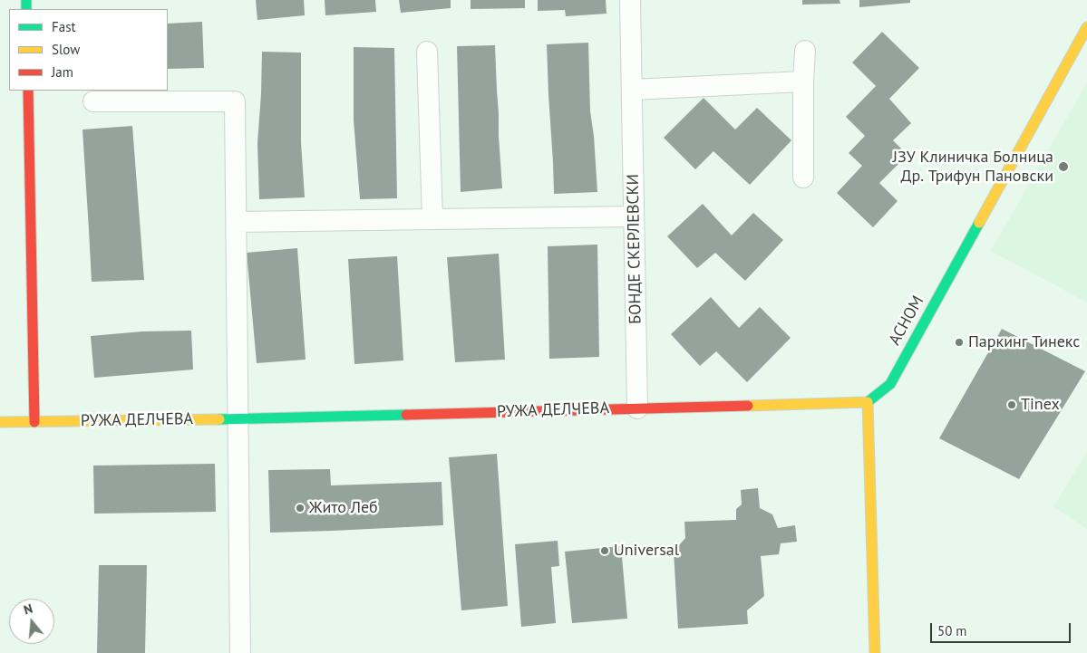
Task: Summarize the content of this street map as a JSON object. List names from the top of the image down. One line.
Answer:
{"streets":{"street":["БОНДЕ СКЕРЛЕВСКИ","АСНОМ","РУЖА ДЕЛЧЕВА"]},"crossings":[["БОНДЕ СКЕРЛЕВСКИ","РУЖА ДЕЛЧЕВА"],["АСНОМ","РУЖА ДЕЛЧЕВА"]],"places":["ЈЗУ Клиничка Болница Др. Трифун Пановски","Паркинг Тинекс","Tinex","Жито Леб","Universal"],"legend":["Fast","Slow","Jam"],"scale_bar":"50 m","north":"top"}
